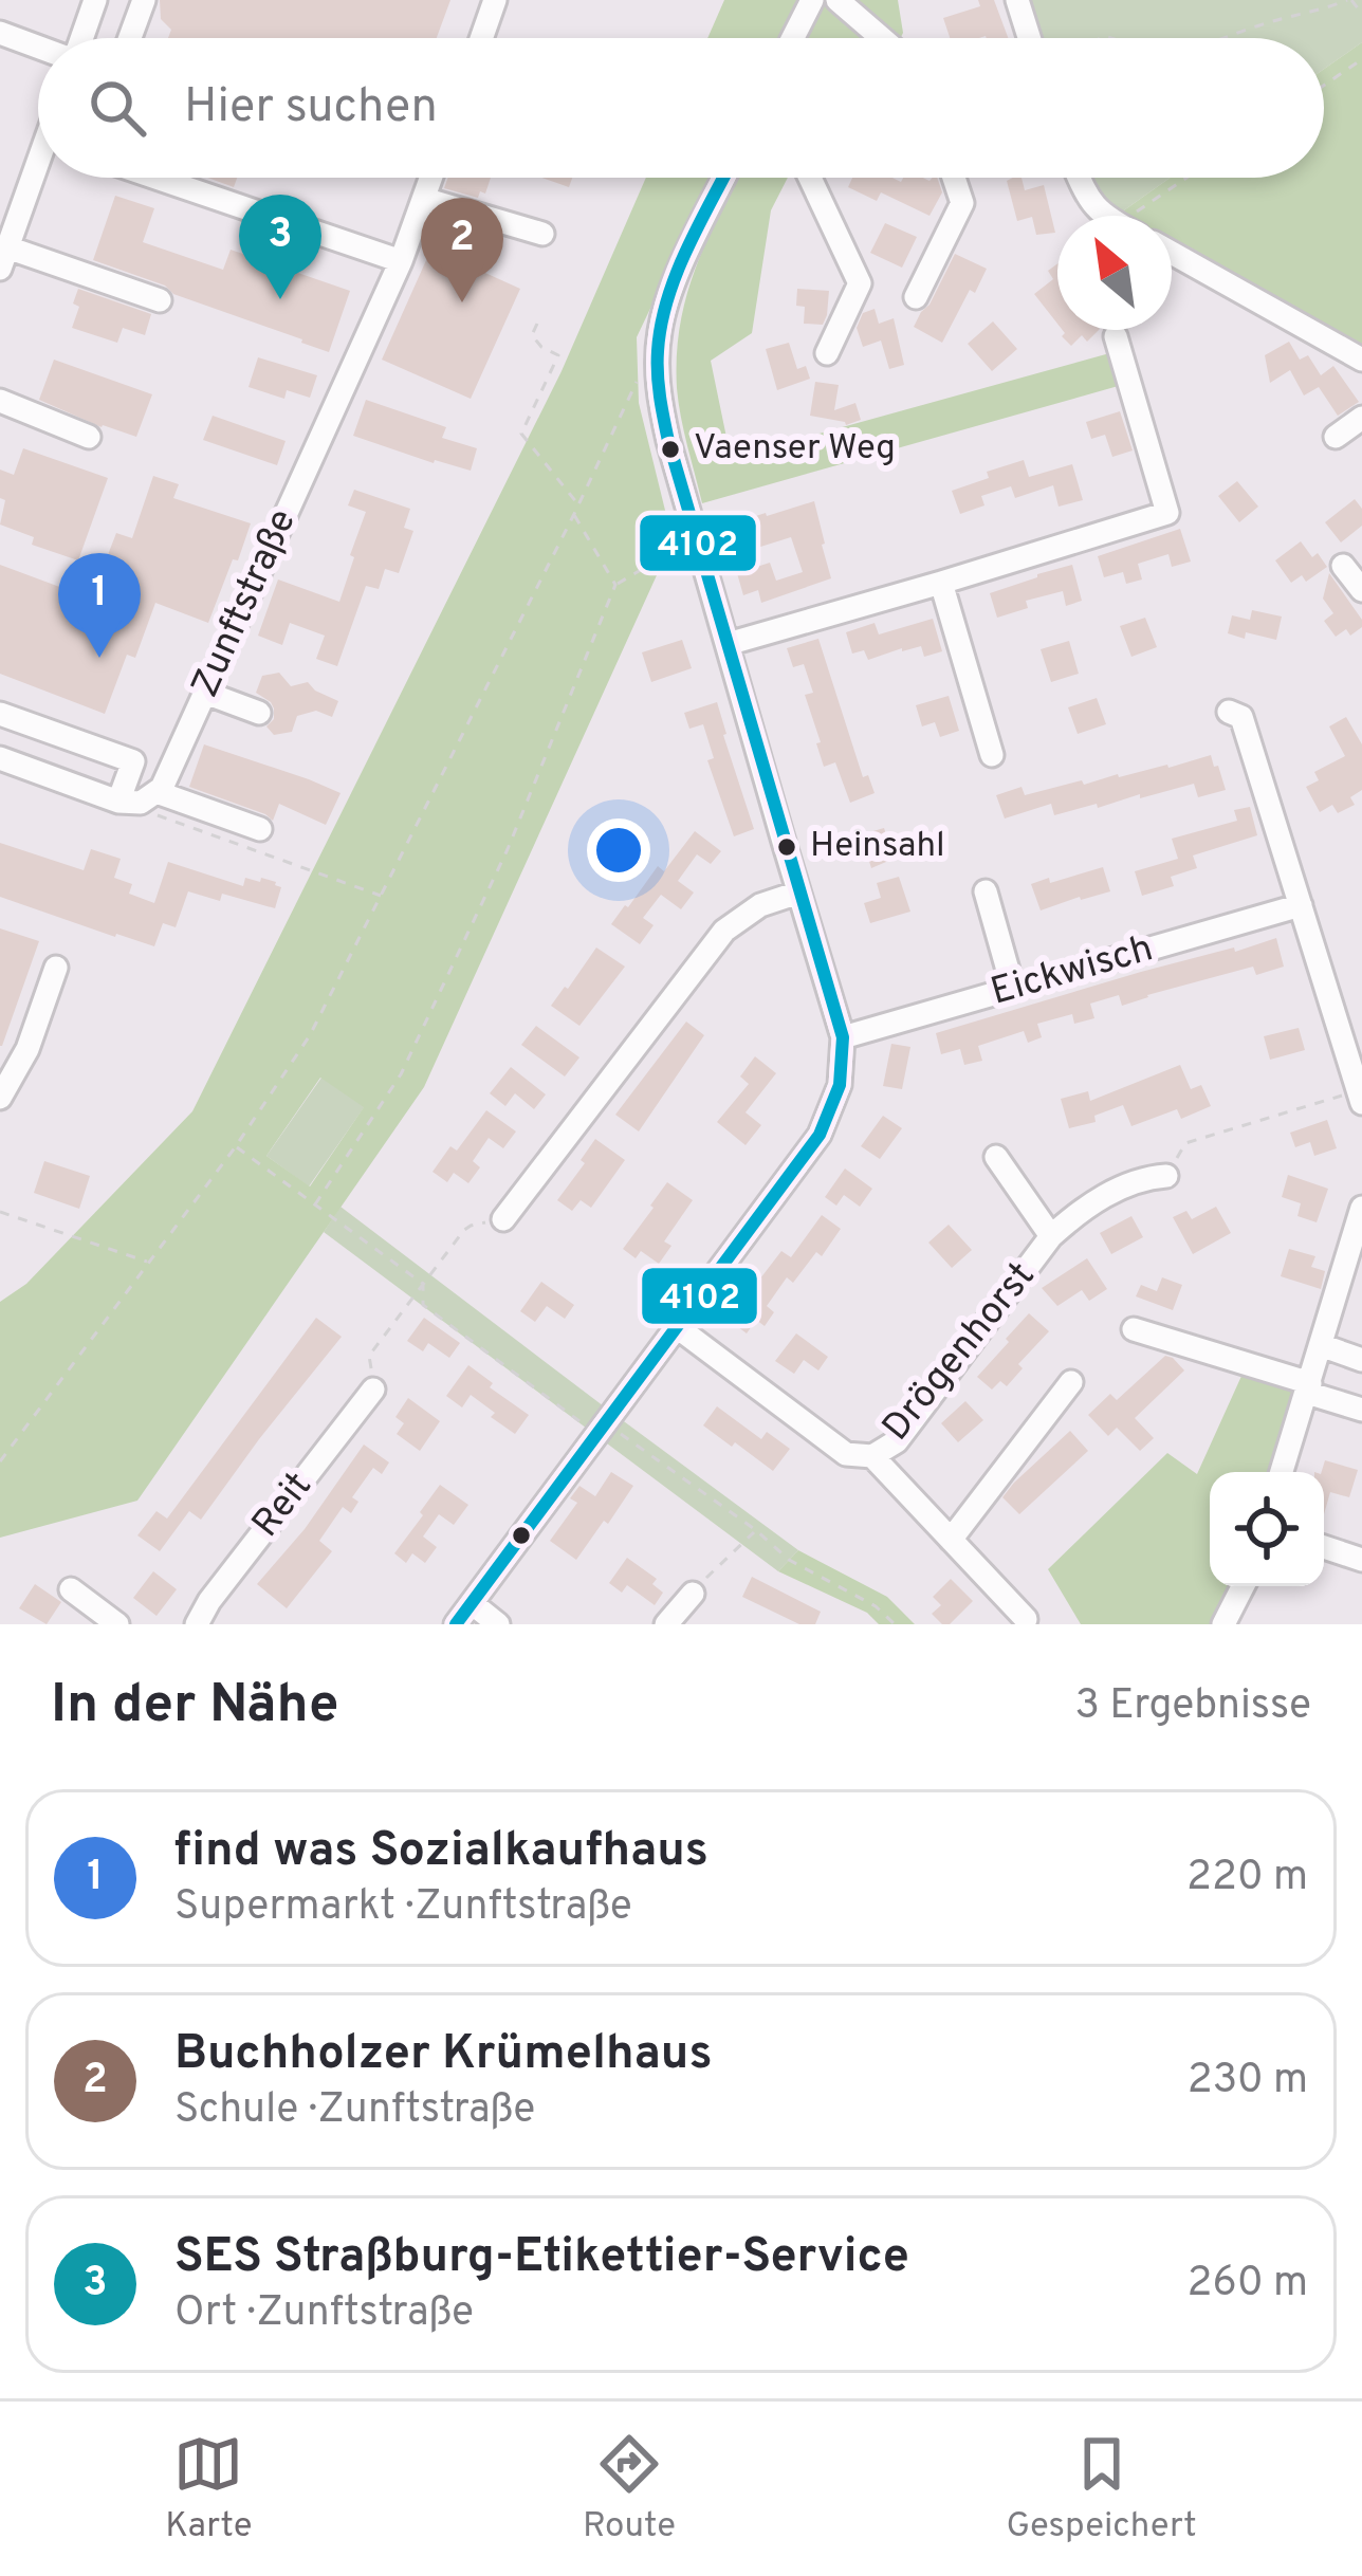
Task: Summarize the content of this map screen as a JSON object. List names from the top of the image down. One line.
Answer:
{"streets":{"street":["Zunftstraße","Eickwisch","Drögenhorst","Reit"]},"places":["Vaenser Weg","Heinsahl"],"lines":["transit line 4102"],"north":"top left","page":{"search":"Hier suchen","pins":["3","2","1"],"heading":["In der Nähe","3 Ergebnisse"],"list":[{"mark":"1","name":"find was Sozialkaufhaus","note":"Supermarkt · Zunftstraße","value":"220 m"},{"mark":"2","name":"Buchholzer Krümelhaus","note":"Schule · Zunftstraße","value":"230 m"},{"mark":"3","name":"SES Straßburg-Etikettier-Service","note":"Ort · Zunftstraße","value":"260 m"}],"nav":["Karte","Route","Gespeichert"]}}
